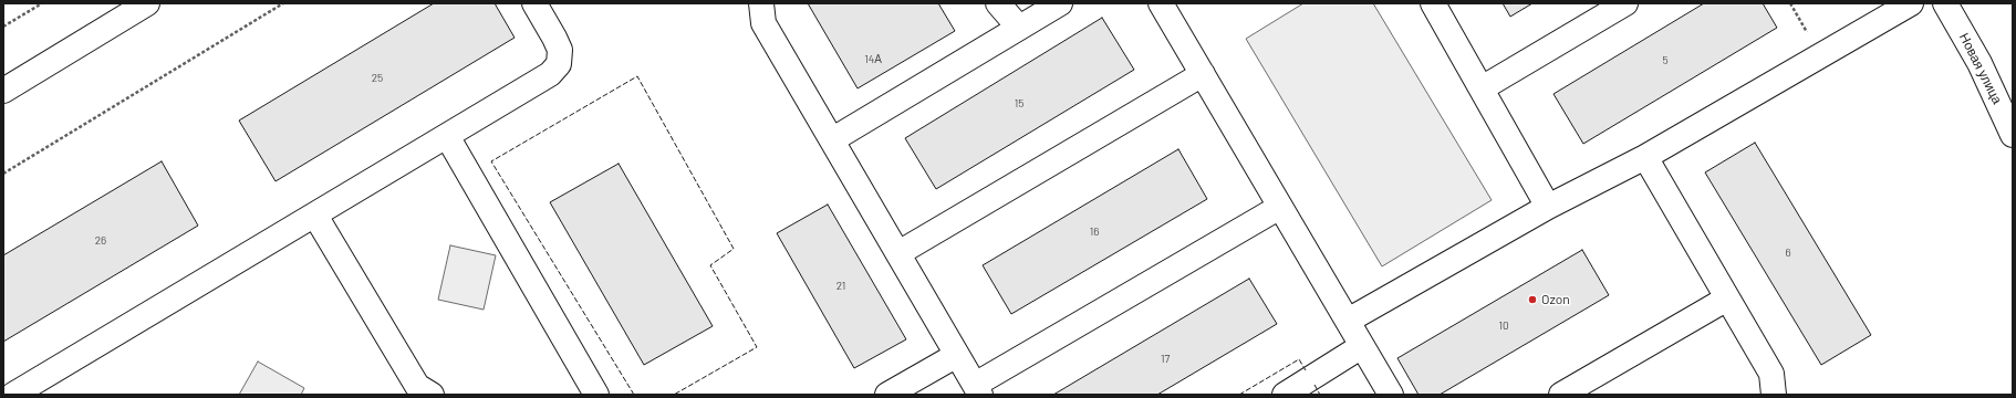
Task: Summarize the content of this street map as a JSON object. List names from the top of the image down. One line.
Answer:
{"streets":{"street":["Новая улица"]},"places":["Ozon"],"house_numbers":["14А","5","25","15","16","26","6","21","10","17"]}
